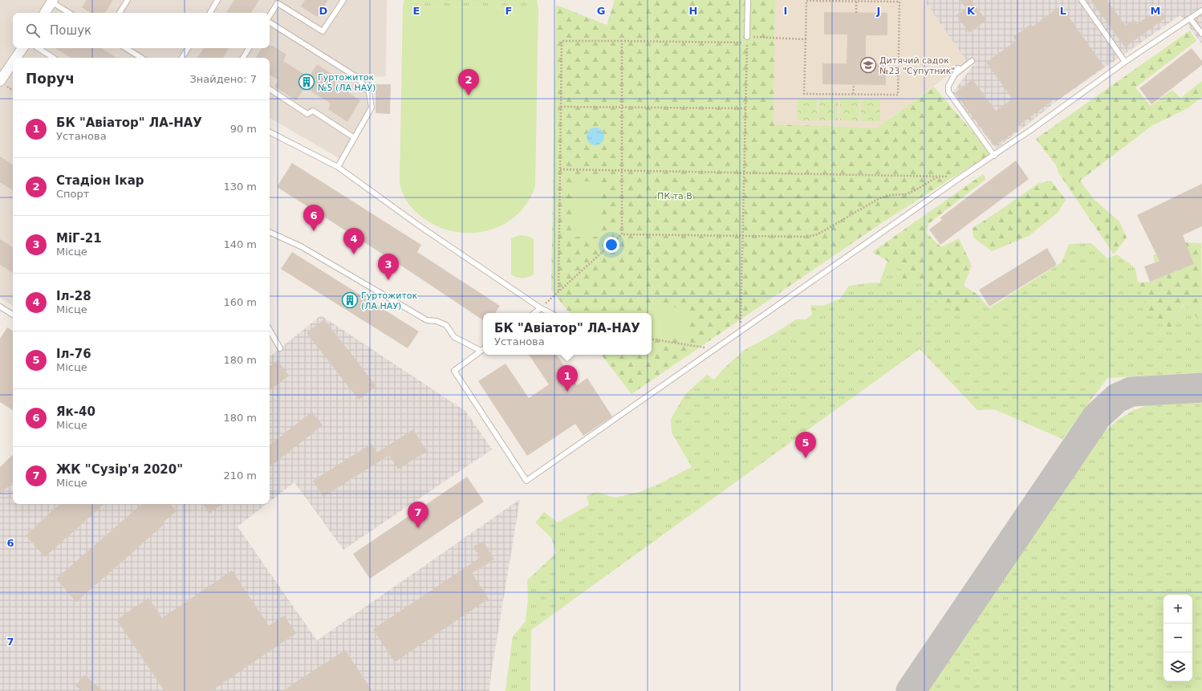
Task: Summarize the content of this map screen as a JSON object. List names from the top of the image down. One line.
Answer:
{"parks":["ПК та В"],"places":{"school or university":["Дитячий садок №23 \"Супутник\""],"building":["Гуртожиток №5 (ЛА НАУ)","Гуртожиток (ЛА НАУ)"]},"page":{"search":"Пошук","heading":["Поруч","Знайдено: 7"],"pins":["2","6","4","3","1","5","7"],"list":[{"mark":"1","name":"БК \"Авіатор\" ЛА-НАУ","note":"Установа","value":"90 m"},{"mark":"2","name":"Стадіон Ікар","note":"Спорт","value":"130 m"},{"mark":"3","name":"МіГ-21","note":"Місце","value":"140 m"},{"mark":"4","name":"Іл-28","note":"Місце","value":"160 m"},{"mark":"5","name":"Іл-76","note":"Місце","value":"180 m"},{"mark":"6","name":"Як-40","note":"Місце","value":"180 m"},{"mark":"7","name":"ЖК \"Сузір'я 2020\"","note":"Місце","value":"210 m"}],"popup":["БК \"Авіатор\" ЛА-НАУ","Установа"],"map_buttons":["+","−"]},"grid":{"columns":["D","E","F","G","H","I","J","K","L","M"],"rows":["6","7"]}}
